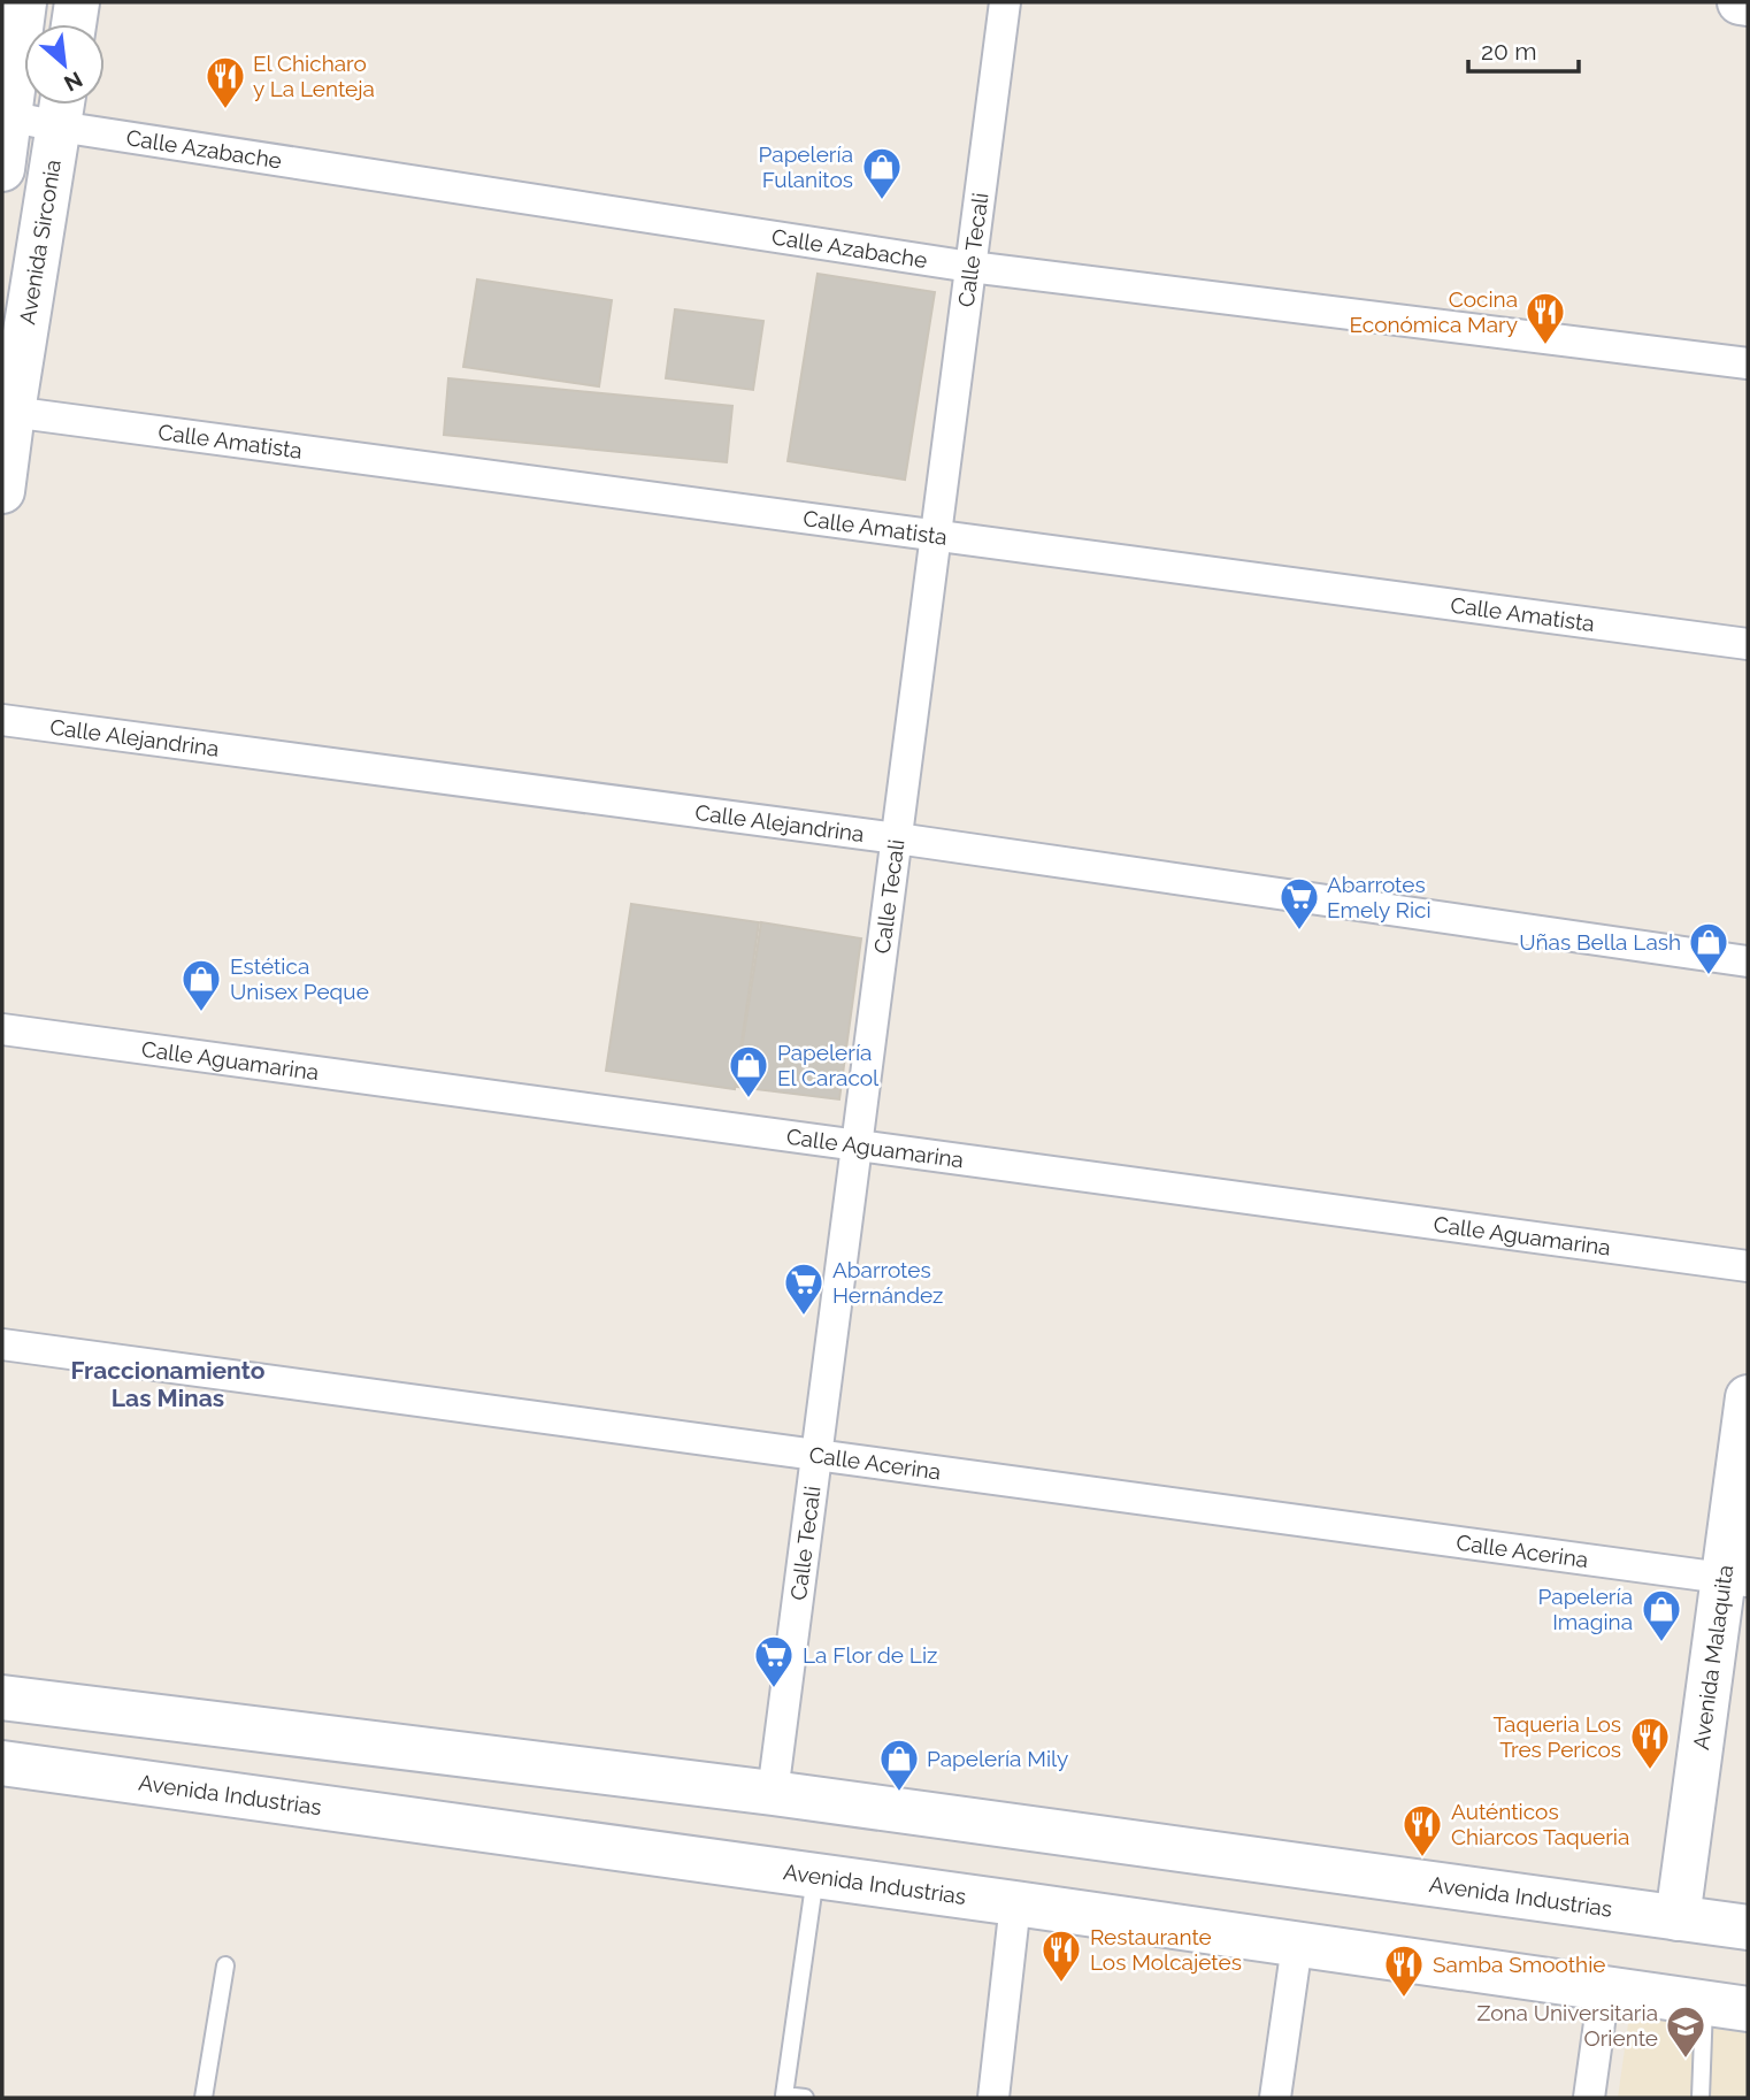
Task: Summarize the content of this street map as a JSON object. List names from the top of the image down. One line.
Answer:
{"streets":{"main road":["Avenida Sirconia","Avenida Malaquita","Avenida Industrias"],"street":["Calle Azabache","Calle Tecali","Calle Amatista","Calle Alejandrina","Calle Aguamarina","Calle Acerina"]},"crossings":[["Calle Azabache","Avenida Sirconia"],["Calle Azabache","Calle Tecali"],["Avenida Sirconia","Calle Amatista"],["Calle Tecali","Calle Amatista"],["Calle Tecali","Calle Alejandrina"],["Calle Tecali","Calle Aguamarina"],["Calle Tecali","Calle Acerina"],["Calle Tecali","Avenida Industrias"],["Calle Acerina","Avenida Malaquita"],["Avenida Malaquita","Avenida Industrias"]],"districts":["Fraccionamiento Las Minas"],"places":{"restaurant":["El Chicharo y La Lenteja","Cocina Económica Mary","Taqueria Los Tres Pericos","Auténticos Chiarcos Taqueria","Restaurante Los Molcajetes","Samba Smoothie"],"shop":["Papelería Fulanitos","Uñas Bella Lash","Estética Unisex Peque","Papelería El Caracol","Papelería Imagina","Papelería Mily"],"supermarket":["Abarrotes Emely Rici","Abarrotes Hernández","La Flor de Liz"],"school or university":["Zona Universitaria Oriente"]},"scale_bar":"20 m","north":"bottom right"}
